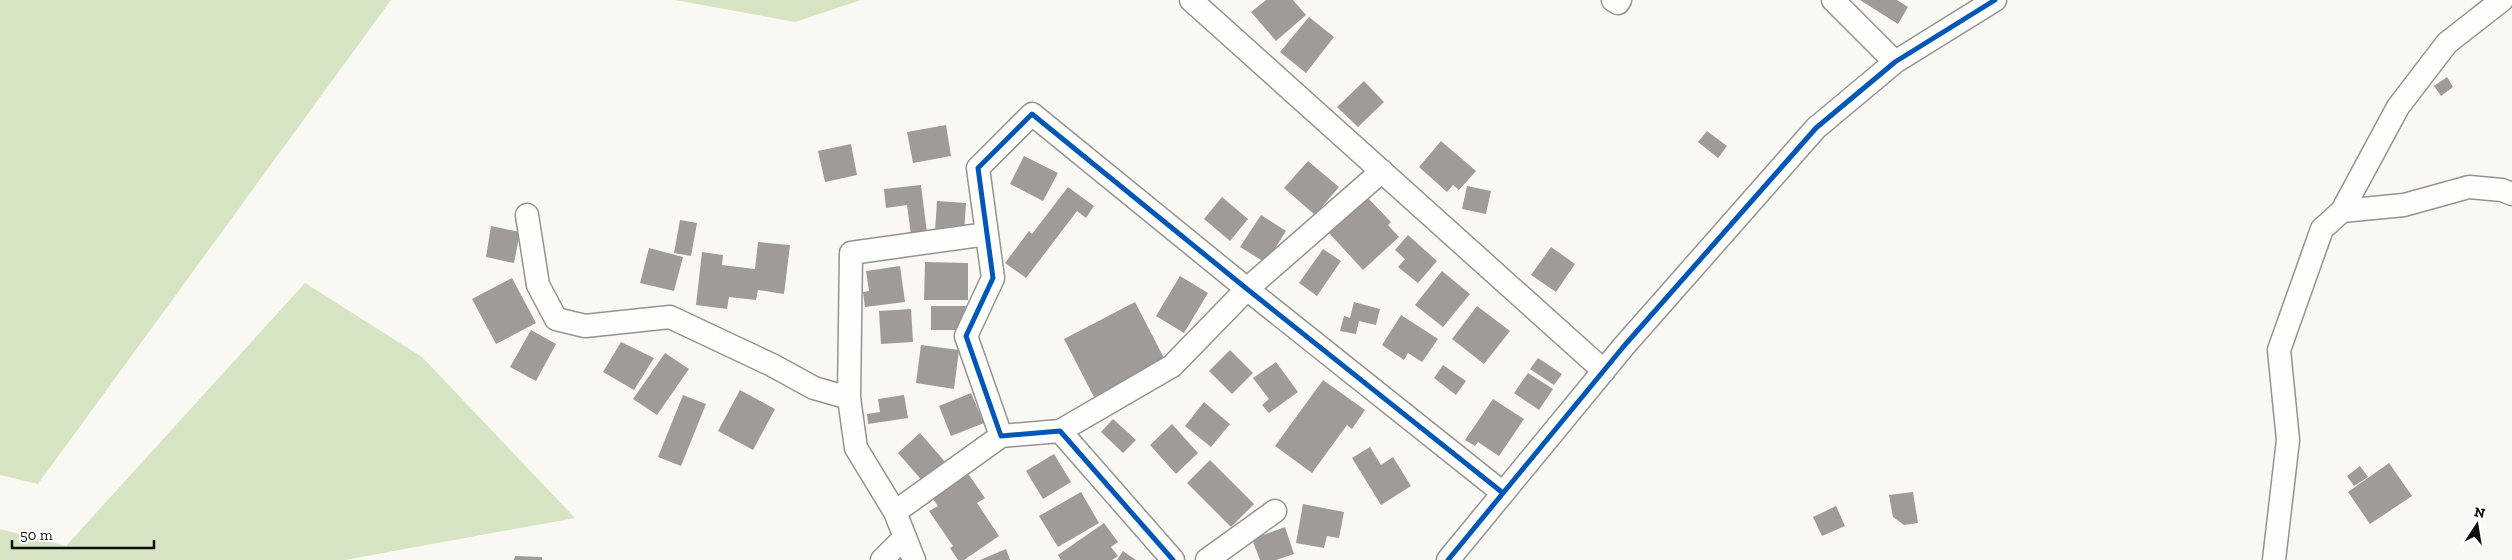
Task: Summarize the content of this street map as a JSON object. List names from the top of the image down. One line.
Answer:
{"scale_bar":"50 m","north":"top"}
